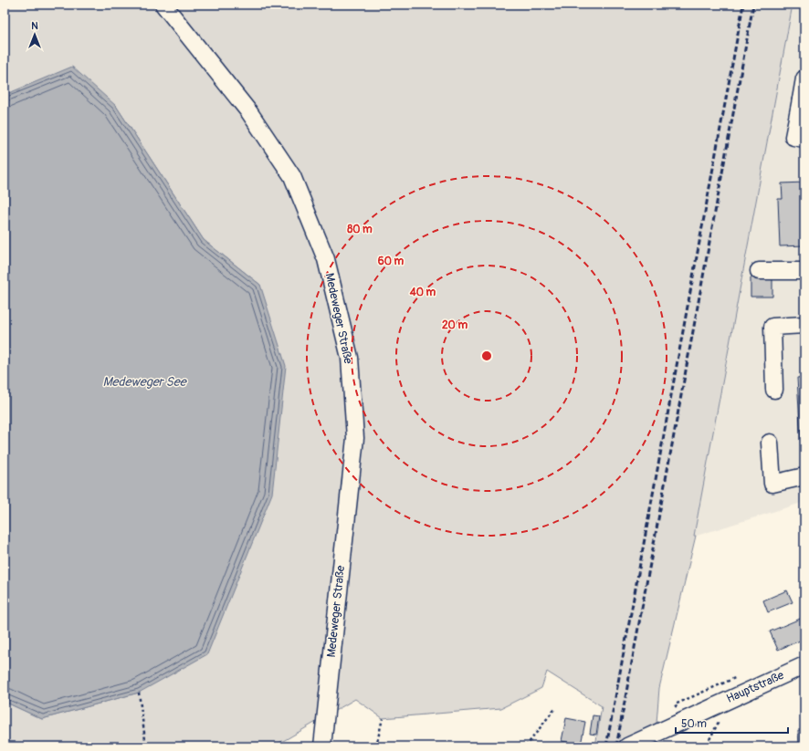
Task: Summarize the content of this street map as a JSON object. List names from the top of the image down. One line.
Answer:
{"streets":{"street":["Medeweger Straße","Hauptstraße"]},"water":["Medeweger See"],"scale_bar":"50 m","north":"top","rings":["80 m","60 m","40 m","20 m"]}
